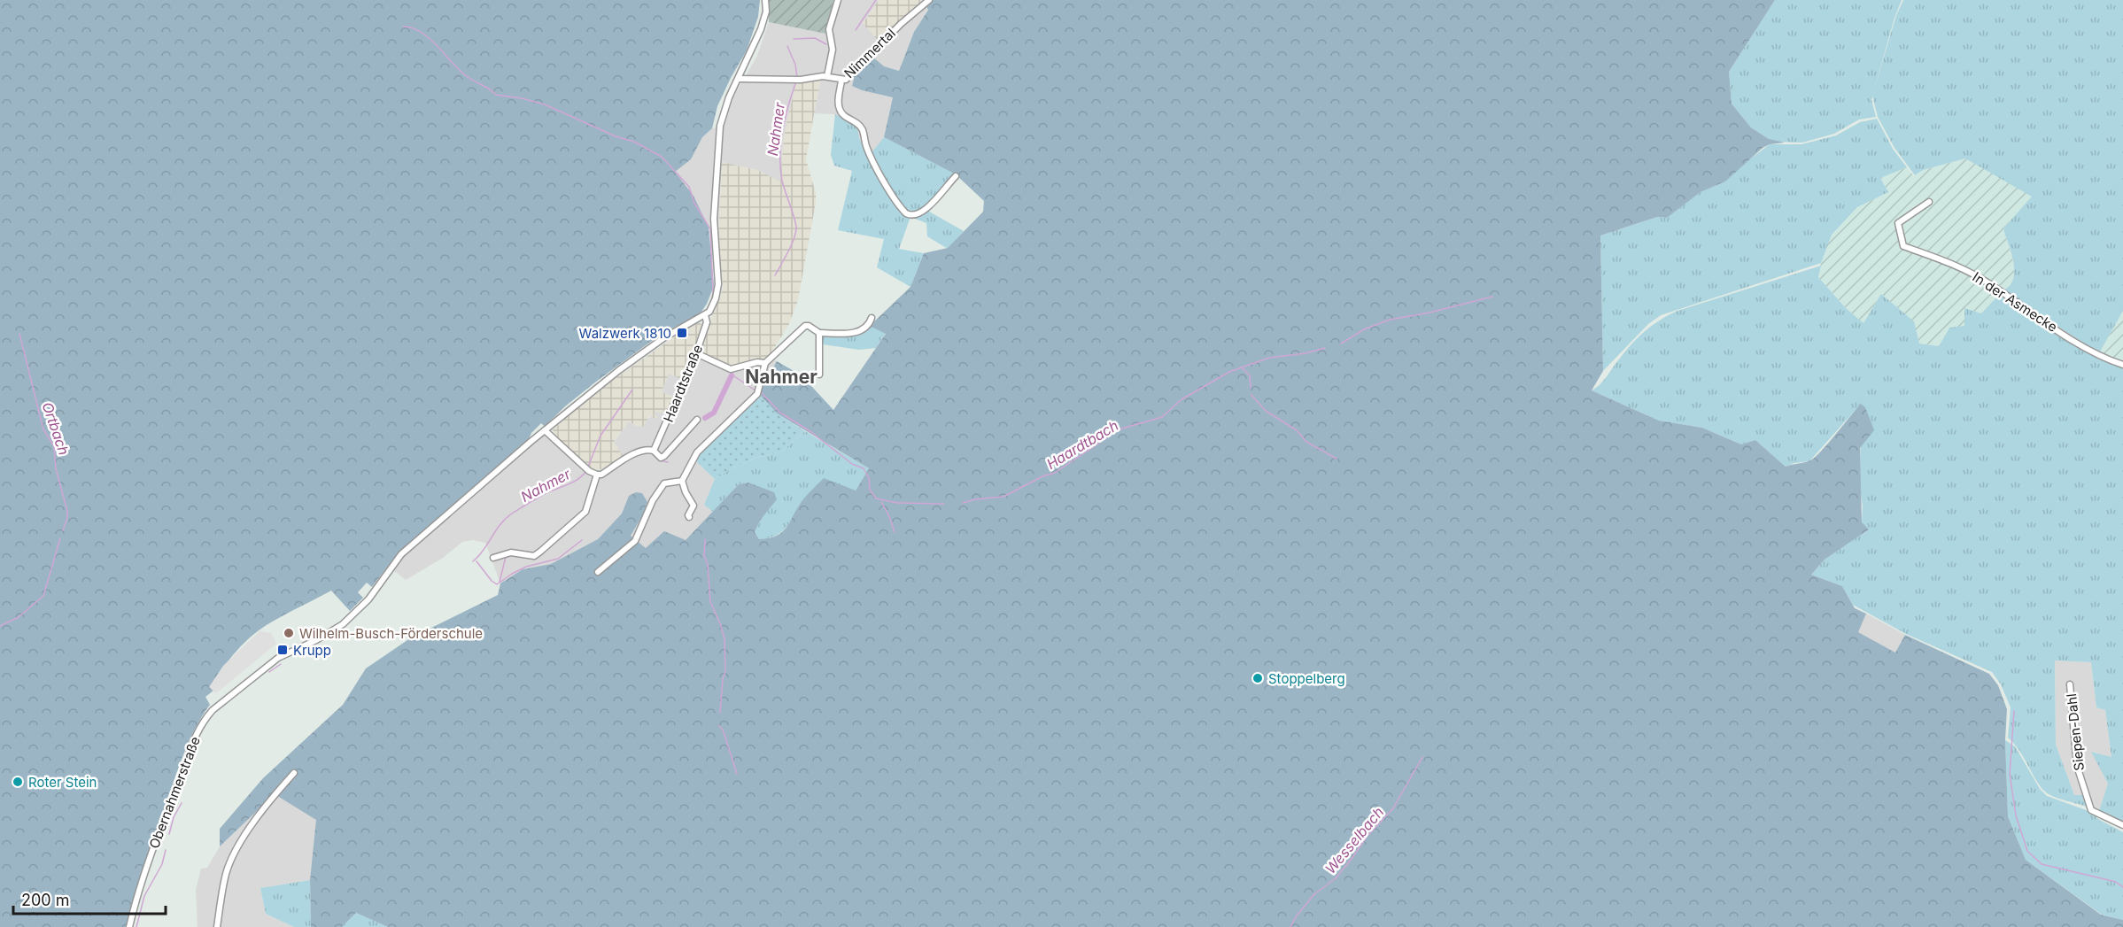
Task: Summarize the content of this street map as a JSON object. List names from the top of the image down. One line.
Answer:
{"streets":{"street":["Nimmertal","In der Asmecke","Haardtstraße","Siepen-Dahl","Obernahmerstraße"]},"crossings":[["Nimmertal","Haardtstraße"],["Haardtstraße","Obernahmerstraße"]],"districts":["Nahmer"],"water":["Nahmer","Ortbach","Haardtbach","Wesselbach"],"places":{"transit":["Walzwerk 1810","Krupp"],"other":["Wilhelm-Busch-Förderschule","Stoppelberg","Roter Stein"]},"scale_bar":"200 m"}
